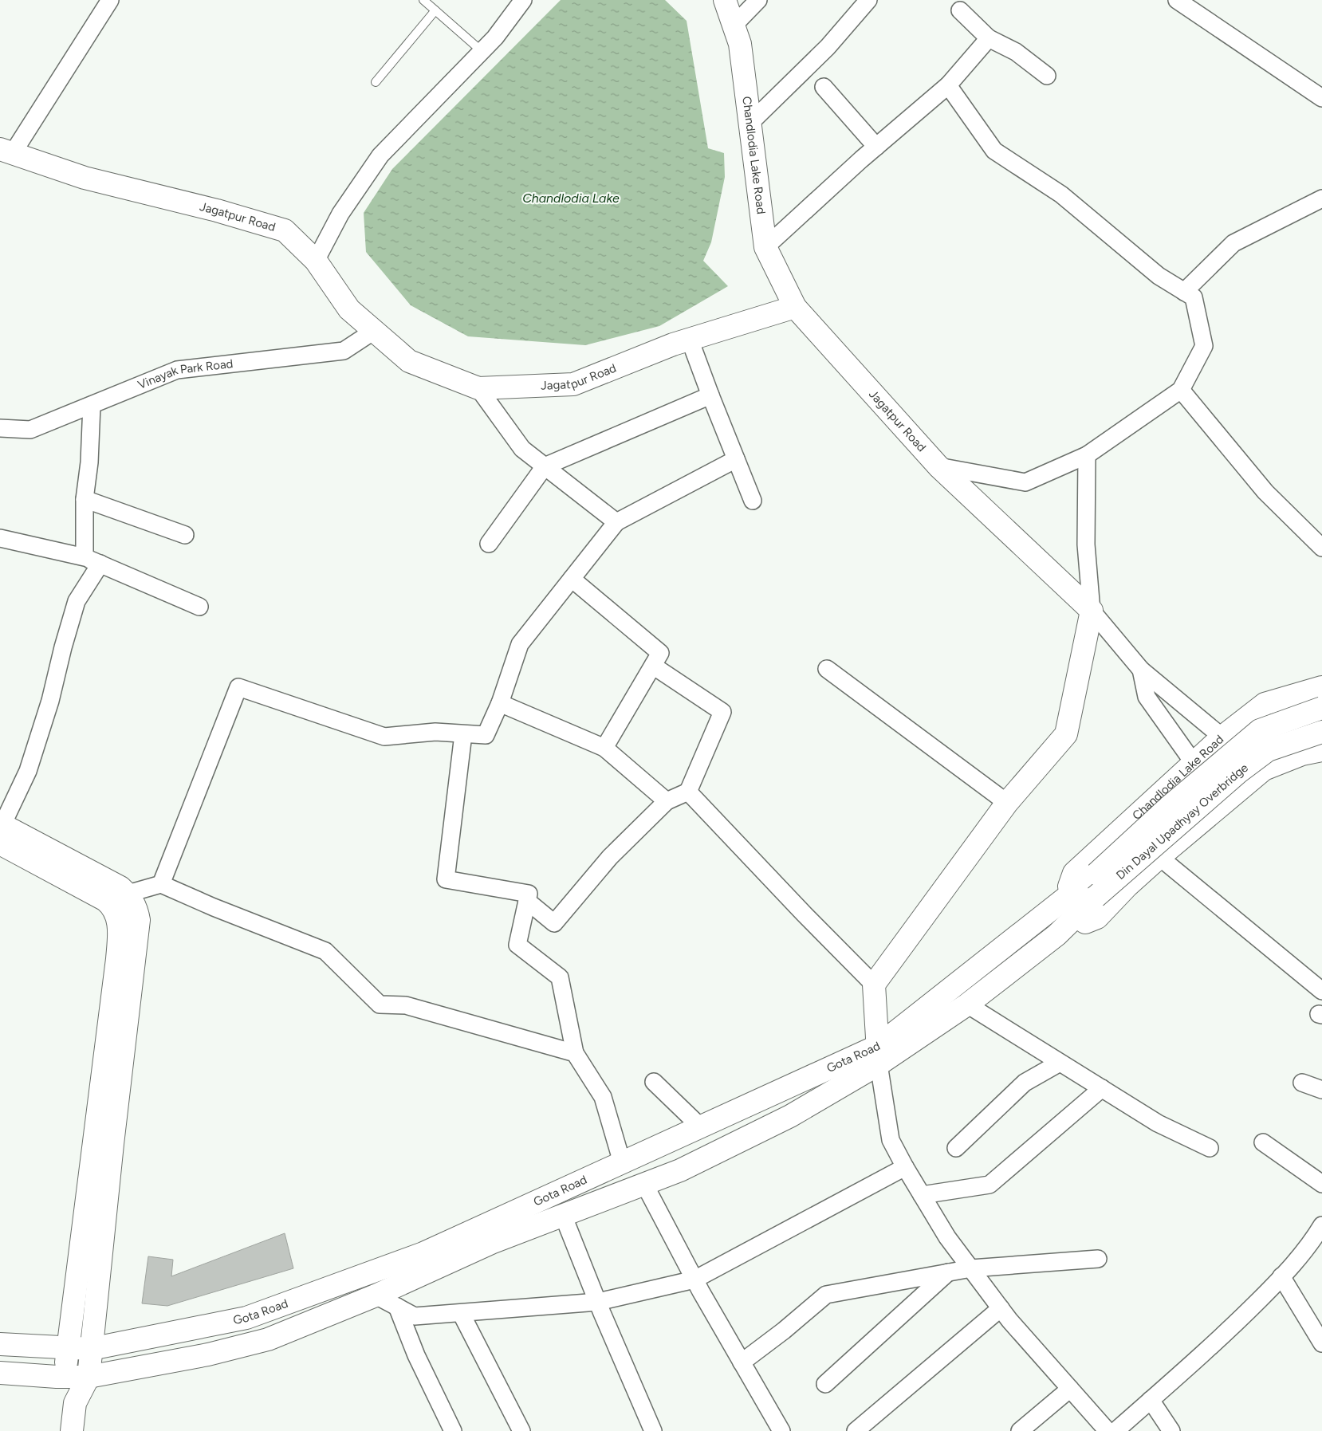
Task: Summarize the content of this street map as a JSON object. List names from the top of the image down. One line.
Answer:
{"streets":{"street":["Chandlodia Lake Road","Jagatpur Road","Vinayak Park Road","Din Dayal Upadhyay Overbridge","Gota Road"]},"crossings":[["Chandlodia Lake Road","Jagatpur Road"],["Chandlodia Lake Road","Din Dayal Upadhyay Overbridge"],["Chandlodia Lake Road","Gota Road"],["Jagatpur Road","Vinayak Park Road"],["Din Dayal Upadhyay Overbridge","Gota Road"]],"water":["Chandlodia Lake"]}
